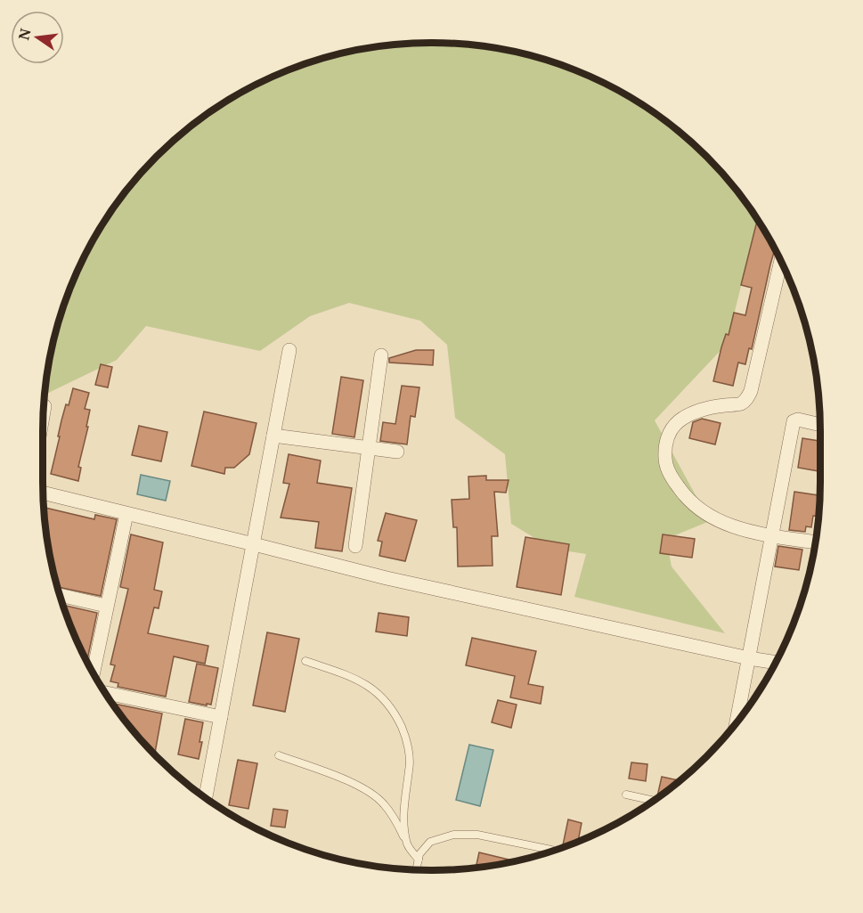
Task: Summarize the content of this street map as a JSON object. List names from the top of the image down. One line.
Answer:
{"north":"left"}
